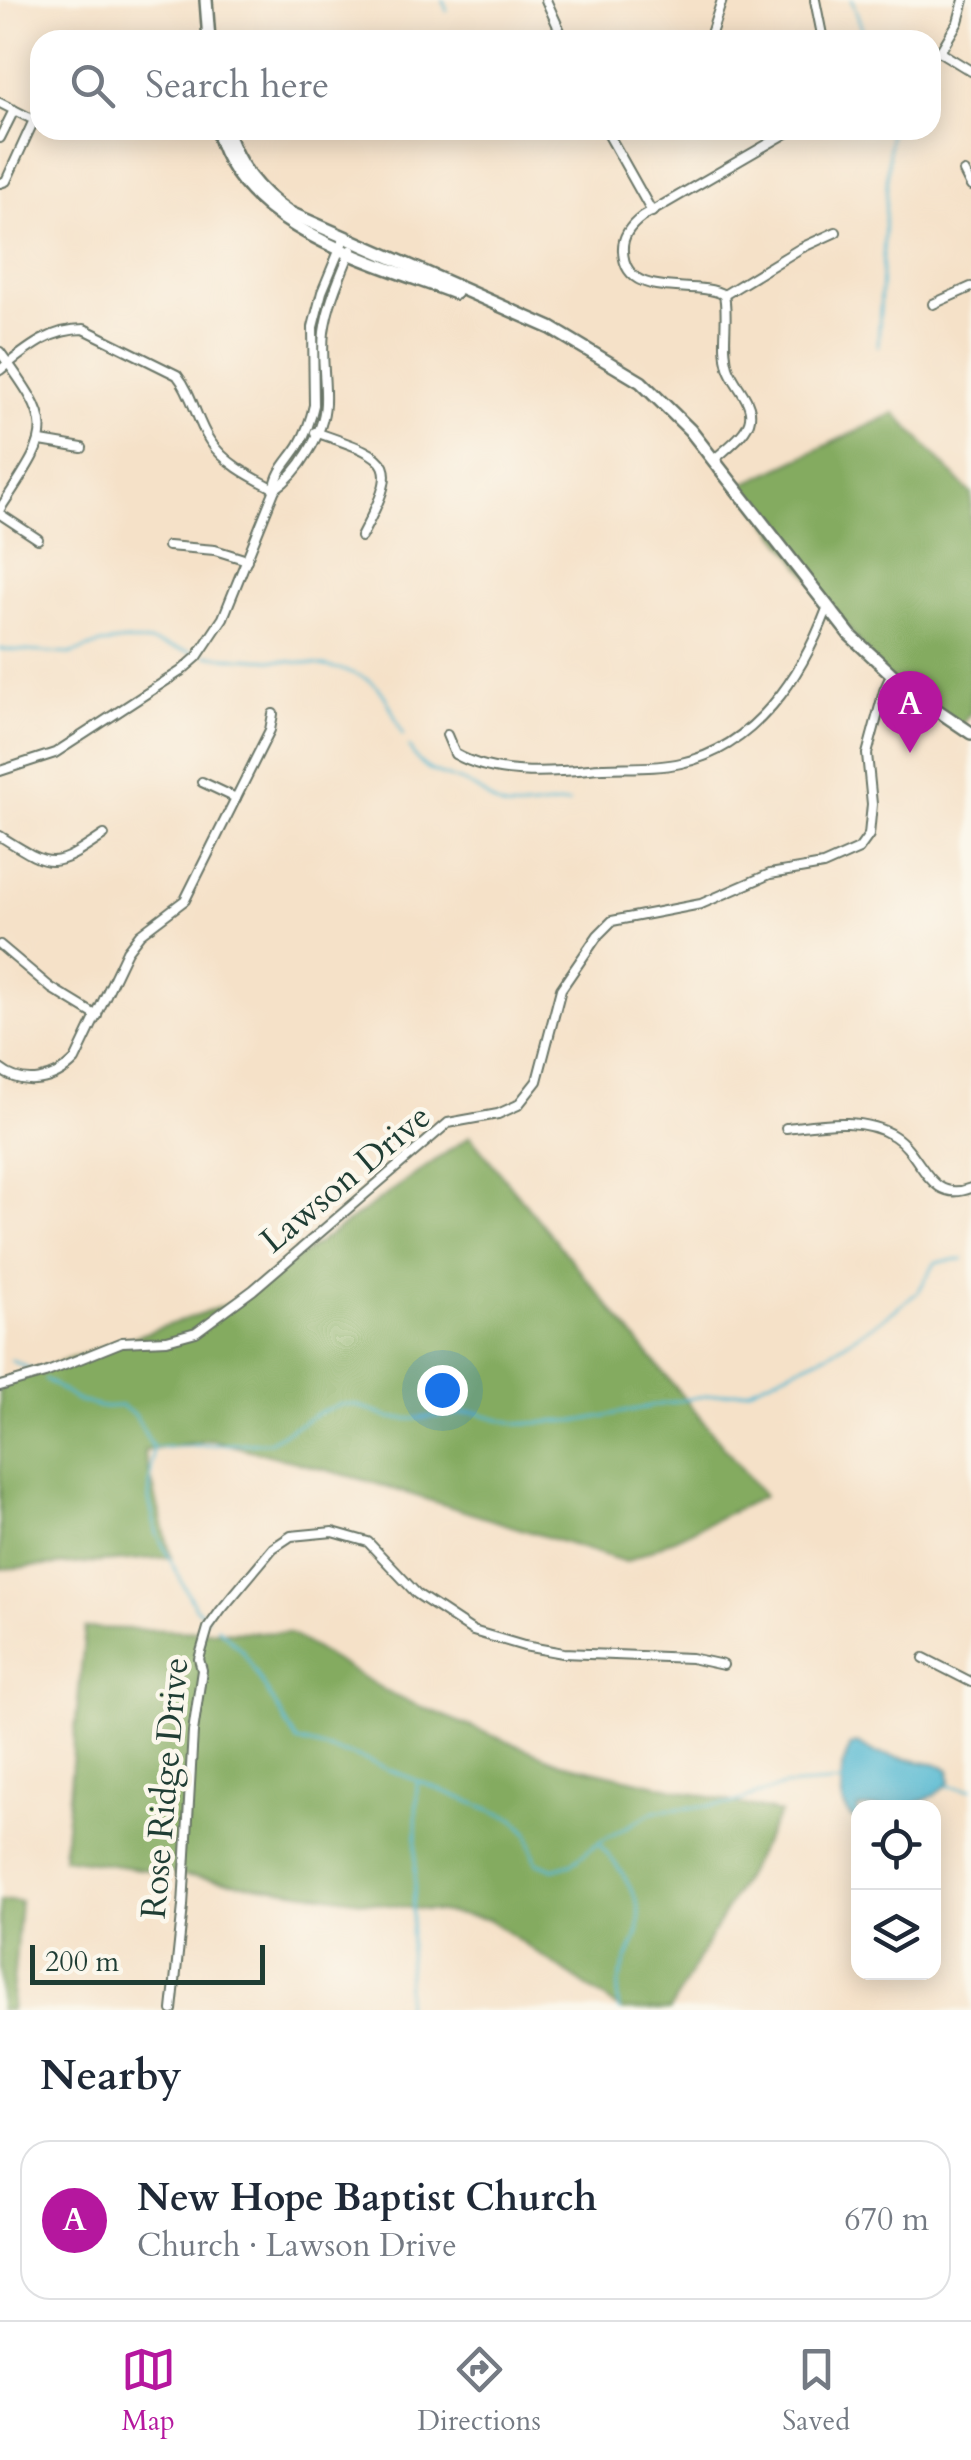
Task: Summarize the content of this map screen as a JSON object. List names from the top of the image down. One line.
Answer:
{"streets":{"street":["Lawson Drive","Rose Ridge Drive"]},"scale_bar":"200 m","page":{"search":"Search here","pins":"A","scale":"200 m","heading":"Nearby","list":[{"mark":"A","name":"New Hope Baptist Church","note":"Church · Lawson Drive","value":"670 m"}],"nav":["Map","Directions","Saved"]}}
